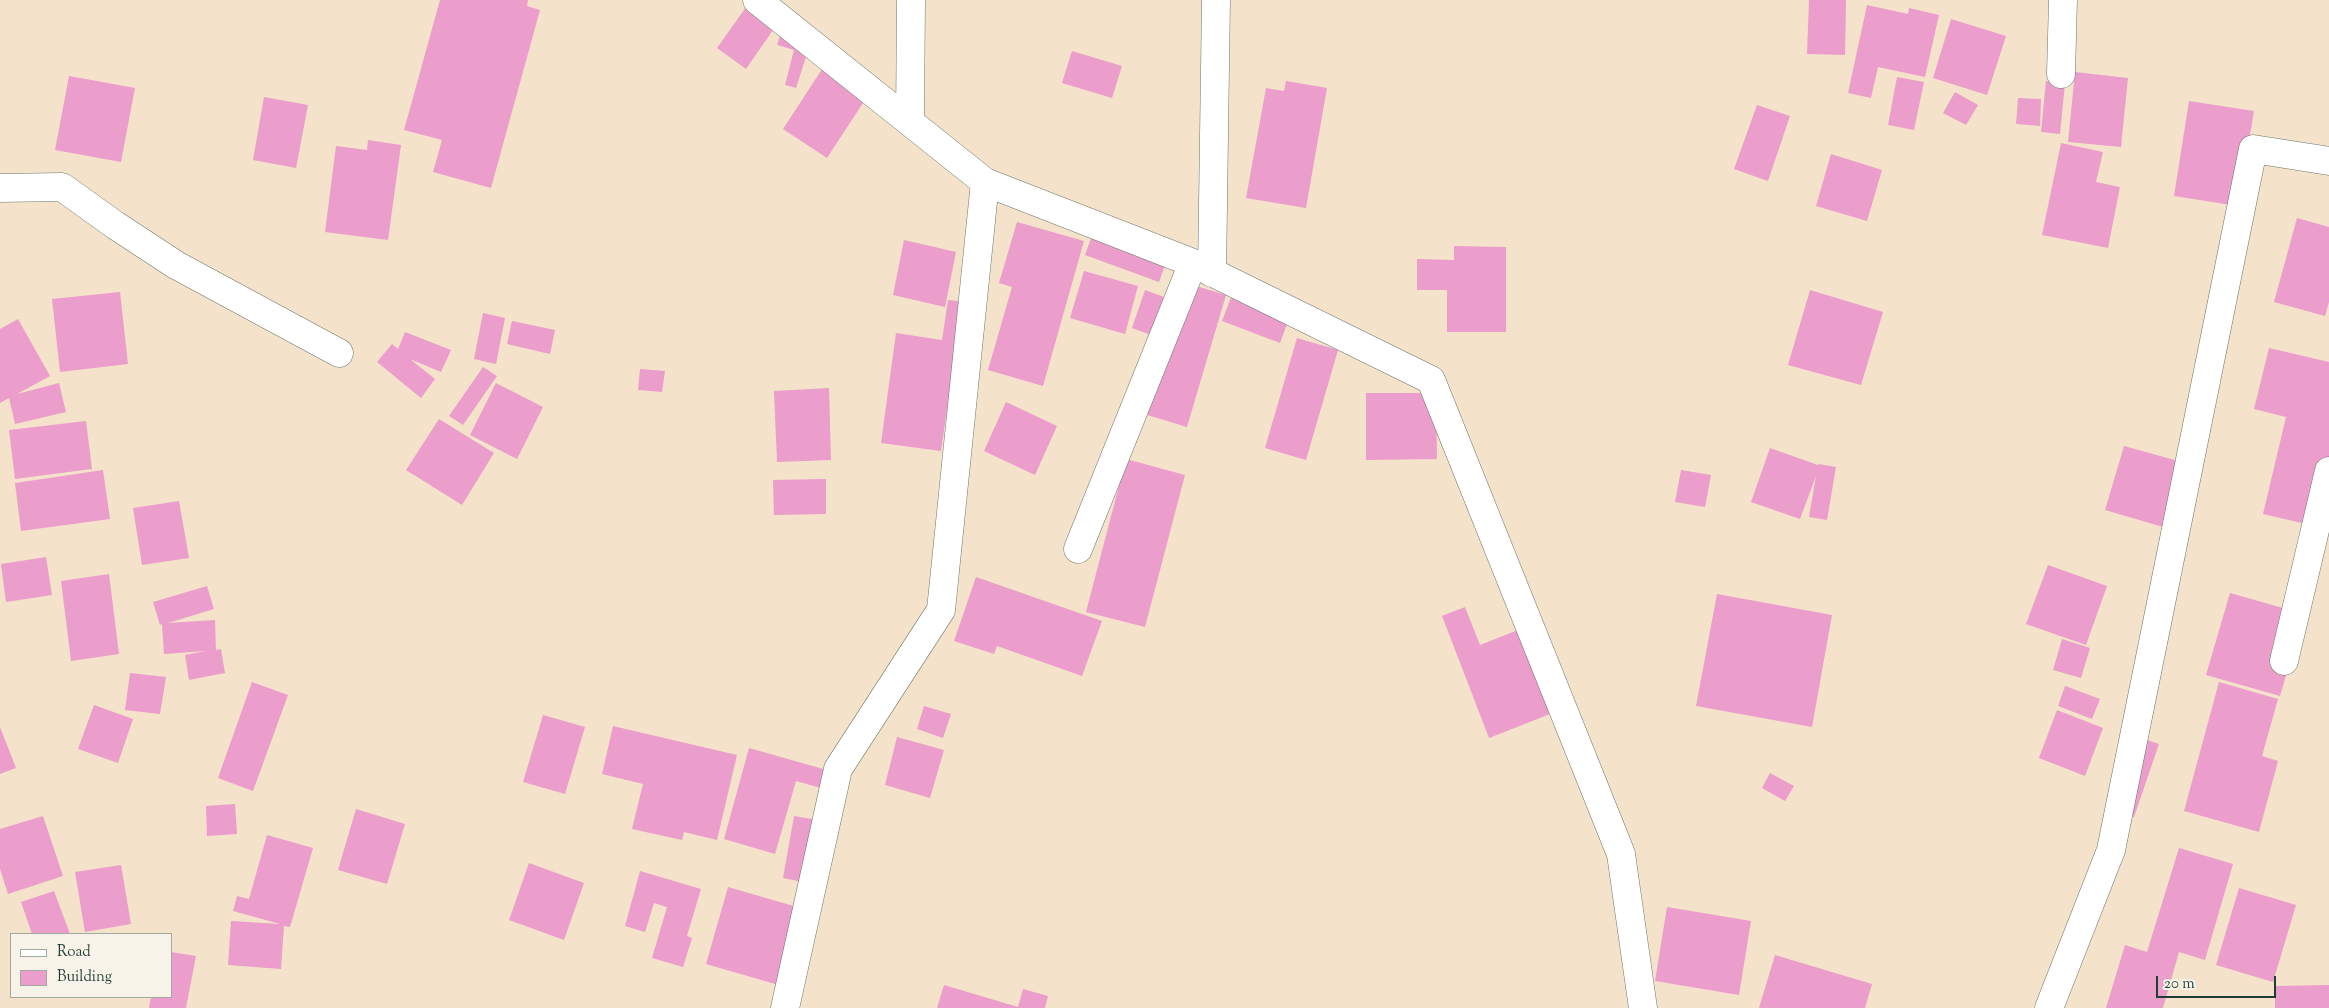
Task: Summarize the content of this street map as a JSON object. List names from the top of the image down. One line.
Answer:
{"legend":["Road","Building"],"scale_bar":"20 m"}
